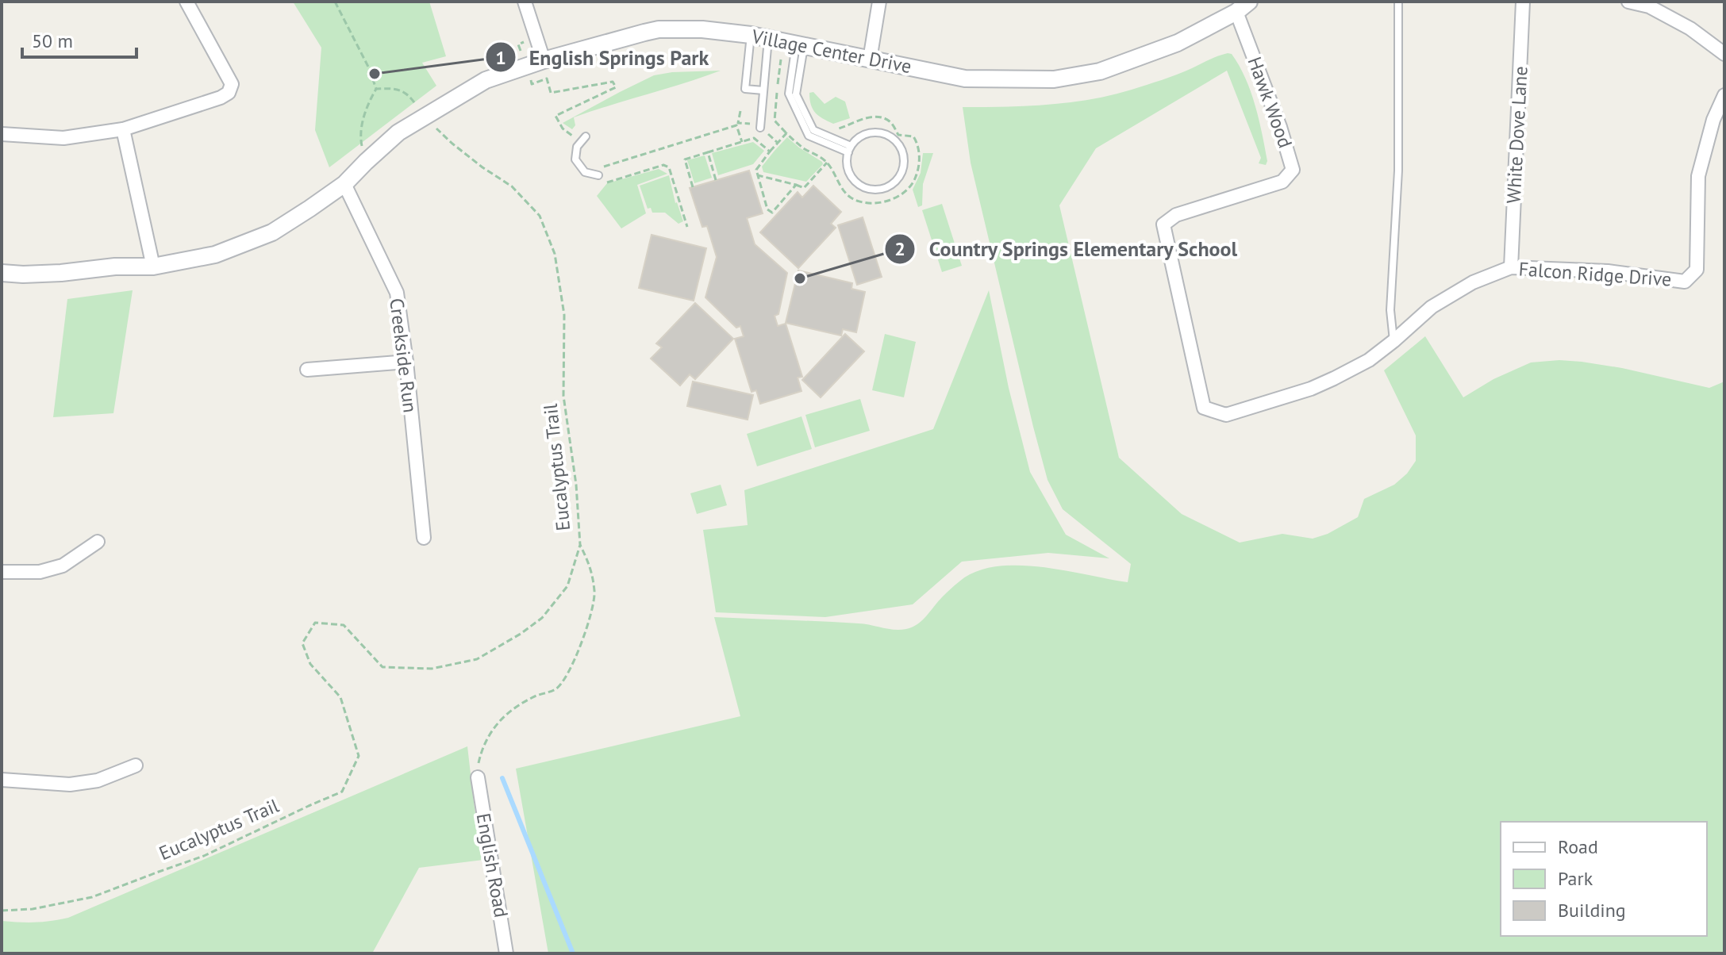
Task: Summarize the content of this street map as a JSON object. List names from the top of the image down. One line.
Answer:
{"streets":{"street":["Village Center Drive","Hawk Wood","White Dove Lane","Falcon Ridge Drive","Creekside Run","English Road"],"path":["Eucalyptus Trail"]},"crossings":[["Village Center Drive","Hawk Wood"],["Village Center Drive","Creekside Run"],["Village Center Drive","Eucalyptus Trail"],["Hawk Wood","Falcon Ridge Drive"],["White Dove Lane","Falcon Ridge Drive"]],"places":["English Springs Park","Country Springs Elementary School"],"legend":["Road","Park","Building"],"scale_bar":"50 m"}
